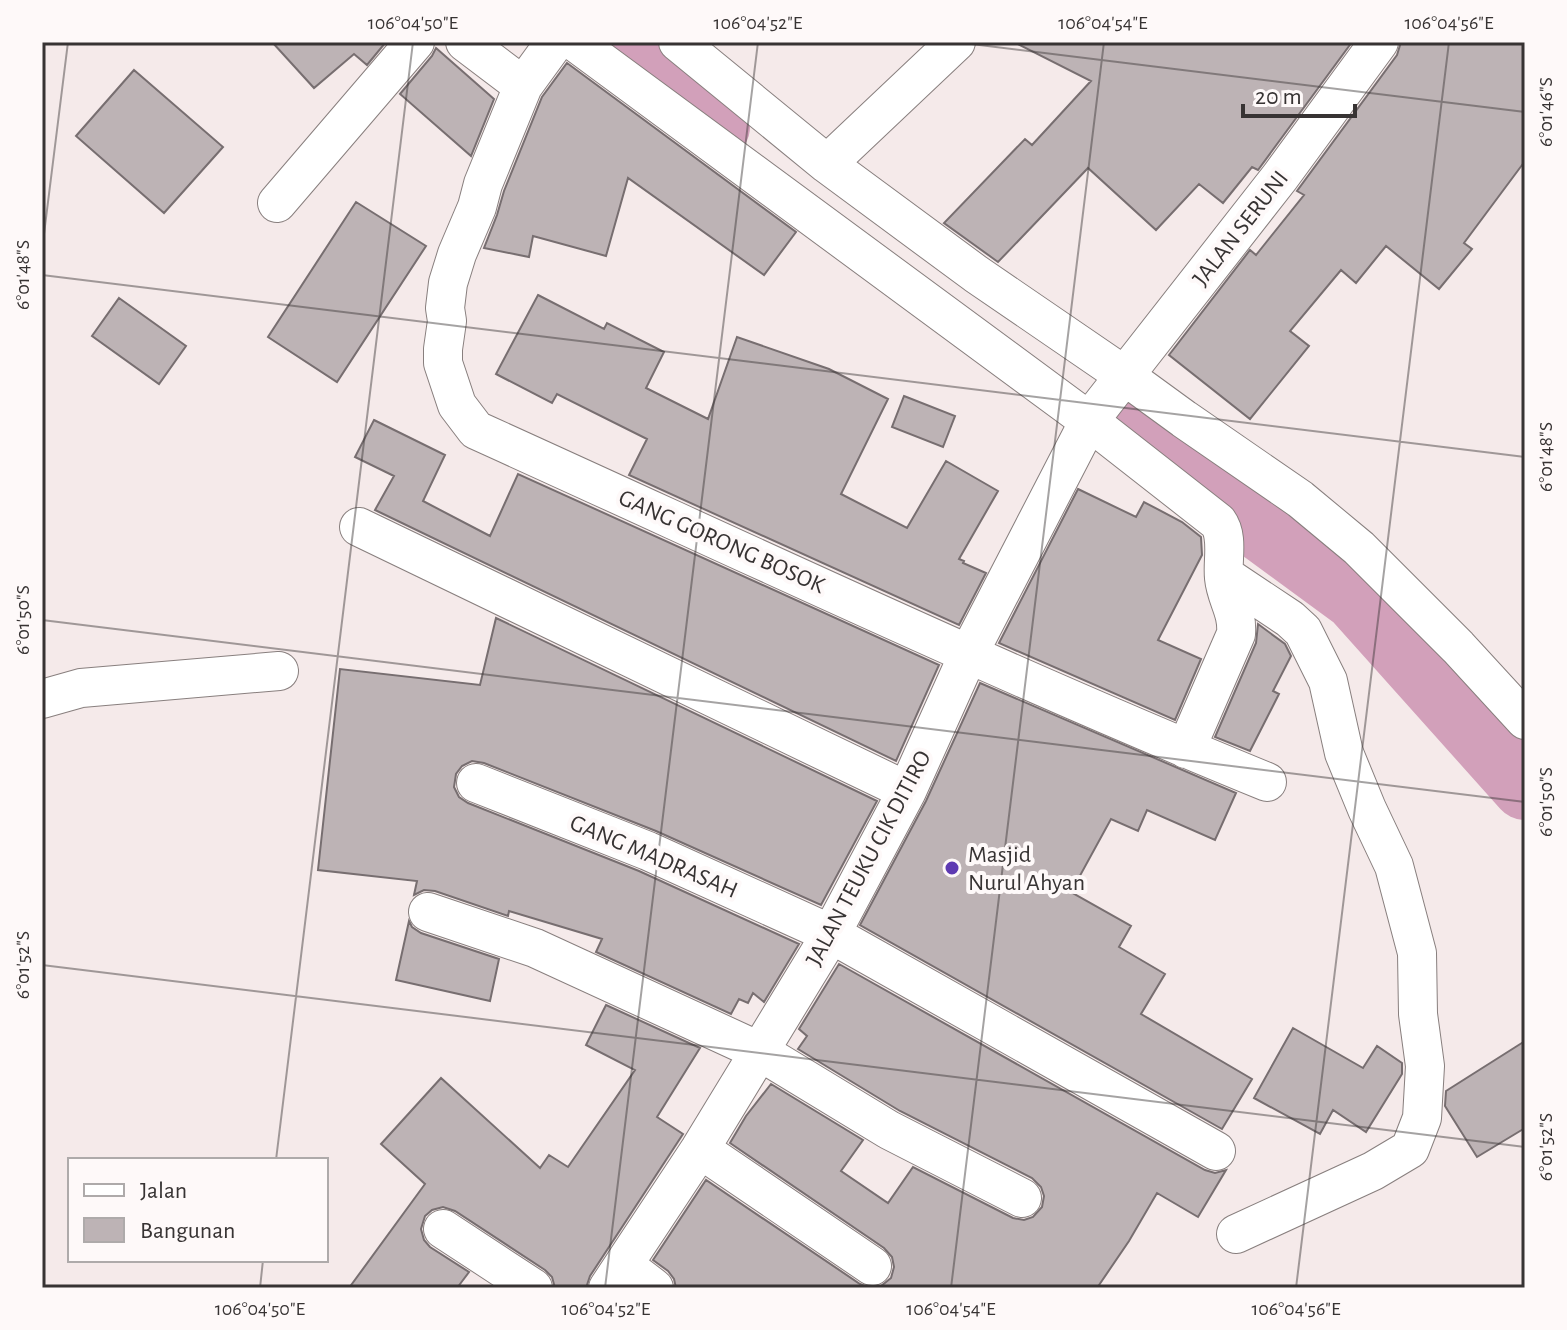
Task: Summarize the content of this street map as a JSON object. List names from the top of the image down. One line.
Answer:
{"streets":{"street":["JALAN SERUNI","GANG GORONG BOSOK","GANG MADRASAH","JALAN TEUKU CIK DITIRO"]},"crossings":[["JALAN SERUNI","JALAN TEUKU CIK DITIRO"],["GANG GORONG BOSOK","JALAN TEUKU CIK DITIRO"],["GANG MADRASAH","JALAN TEUKU CIK DITIRO"]],"places":["Masjid Nurul Ahyan"],"legend":["Jalan","Bangunan"],"scale_bar":"20 m","coordinates":["106°04'50\"E","106°04'52\"E","106°04'54\"E","106°04'56\"E","6°01'46\"S","6°01'48\"S","6°01'50\"S","6°01'52\"S"]}
